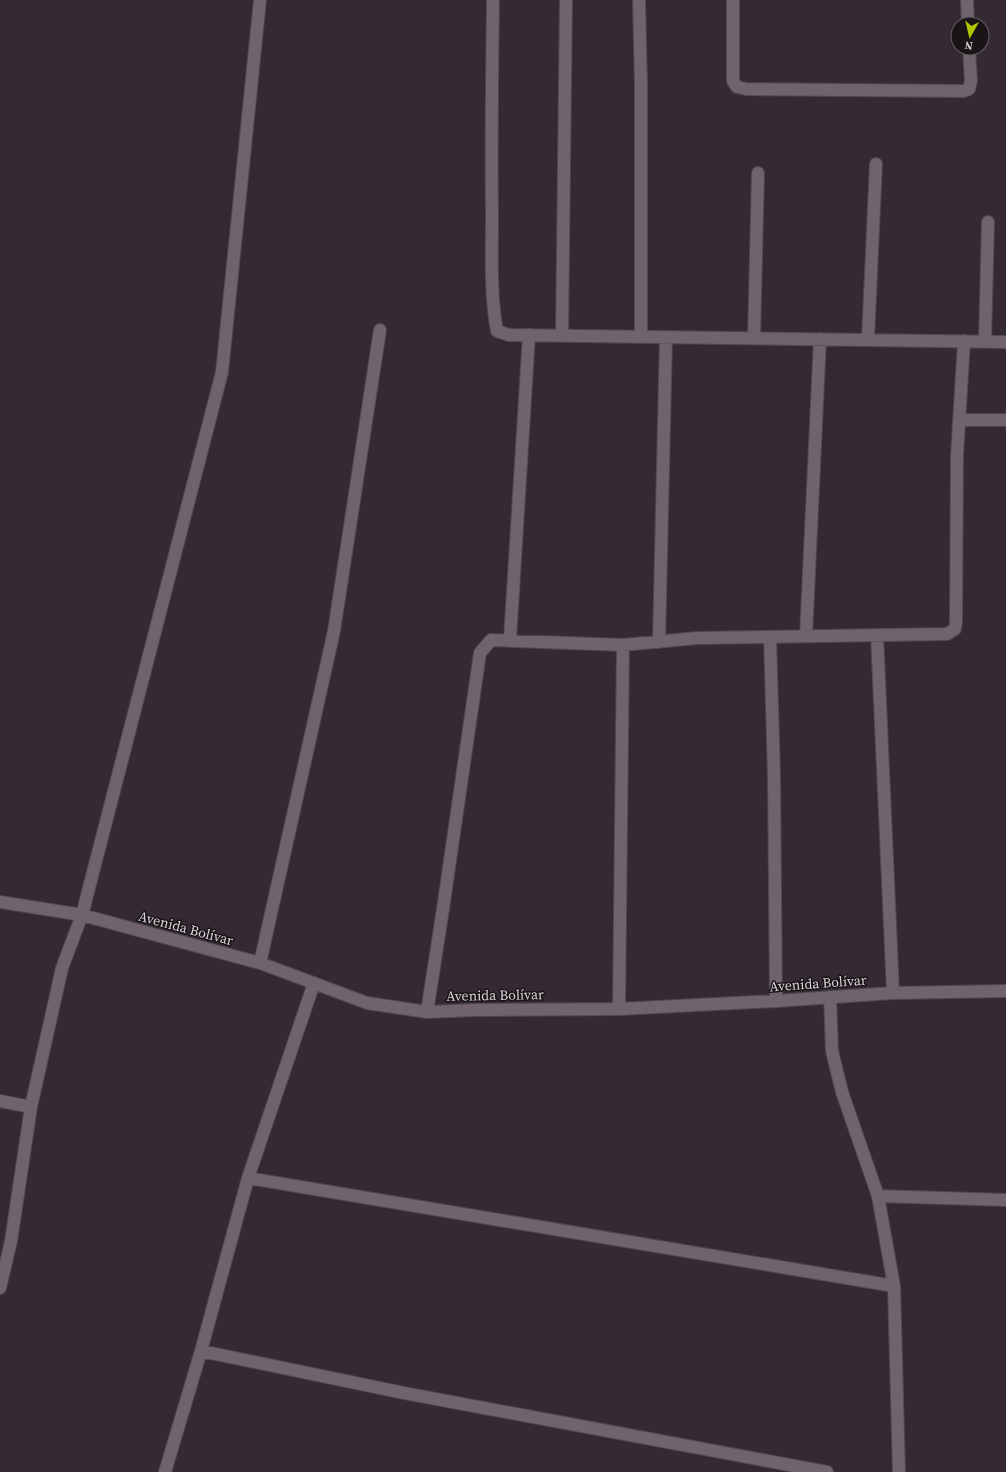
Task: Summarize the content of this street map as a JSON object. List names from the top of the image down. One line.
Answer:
{"streets":{"street":["Avenida Bolívar"]},"north":"bottom"}
